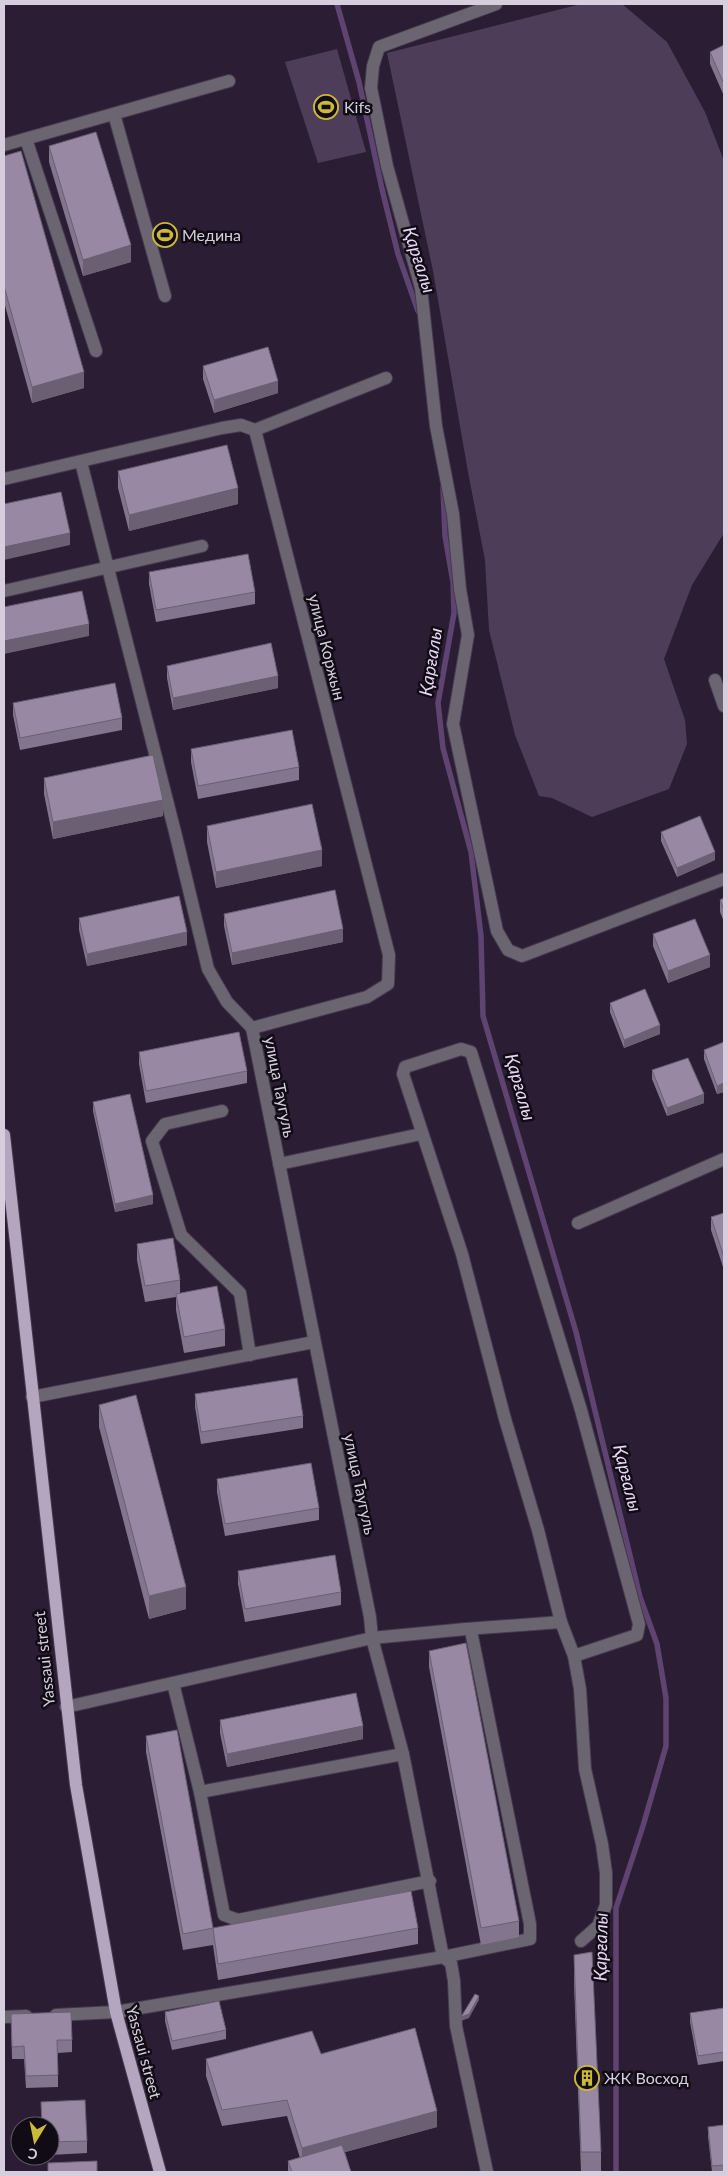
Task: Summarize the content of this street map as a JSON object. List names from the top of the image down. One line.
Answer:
{"streets":{"main road":["Yassaui street"],"street":["улица Коржын","улица Таугуль"]},"crossings":[["улица Коржын","улица Таугуль"]],"water":["Қарғалы"],"places":{"sports":["Kifs","Медина"],"building":["ЖК Восход"]},"north":"bottom"}
